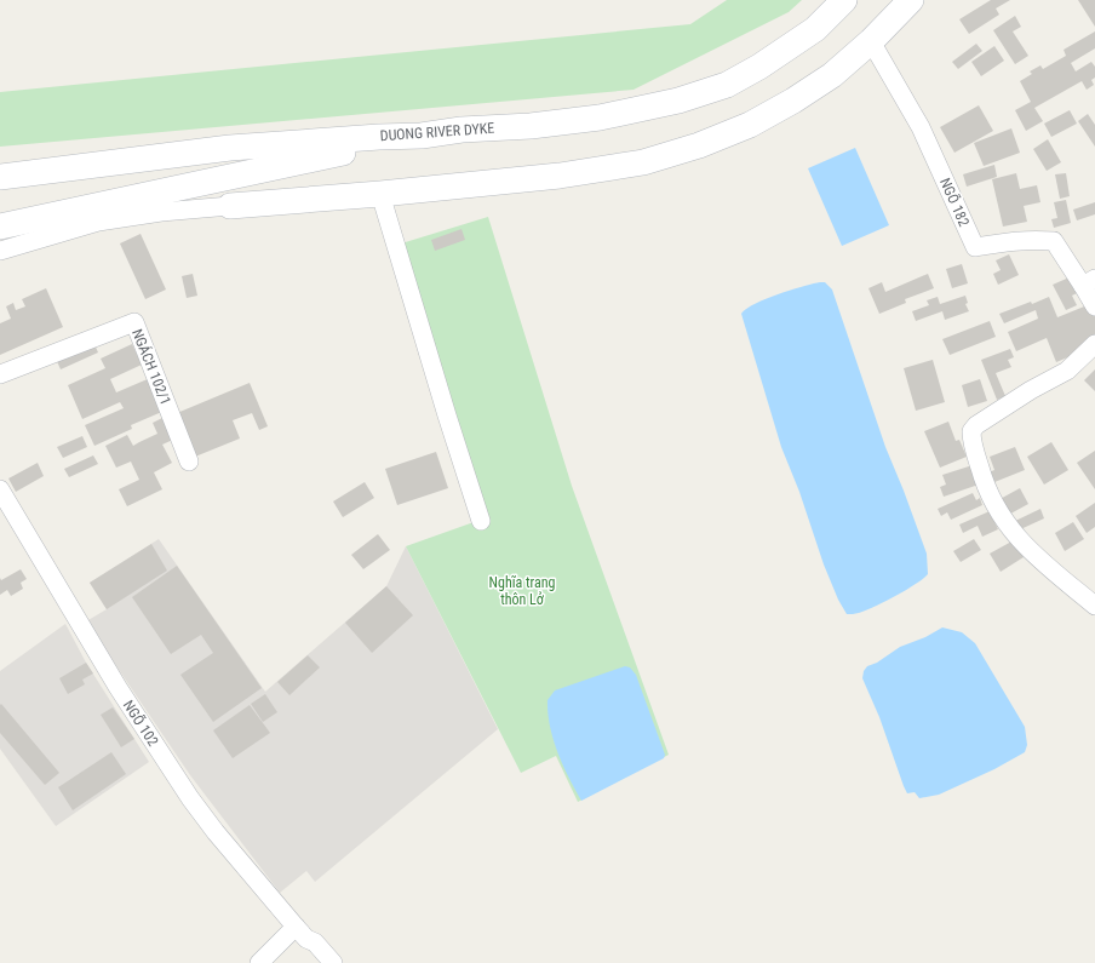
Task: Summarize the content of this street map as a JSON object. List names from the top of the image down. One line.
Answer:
{"streets":{"main road":["DUONG RIVER DYKE"],"street":["NGÕ 182","NGÁCH 102/1","NGÕ 102"]},"parks":["Nghĩa trang thôn Lở"]}
